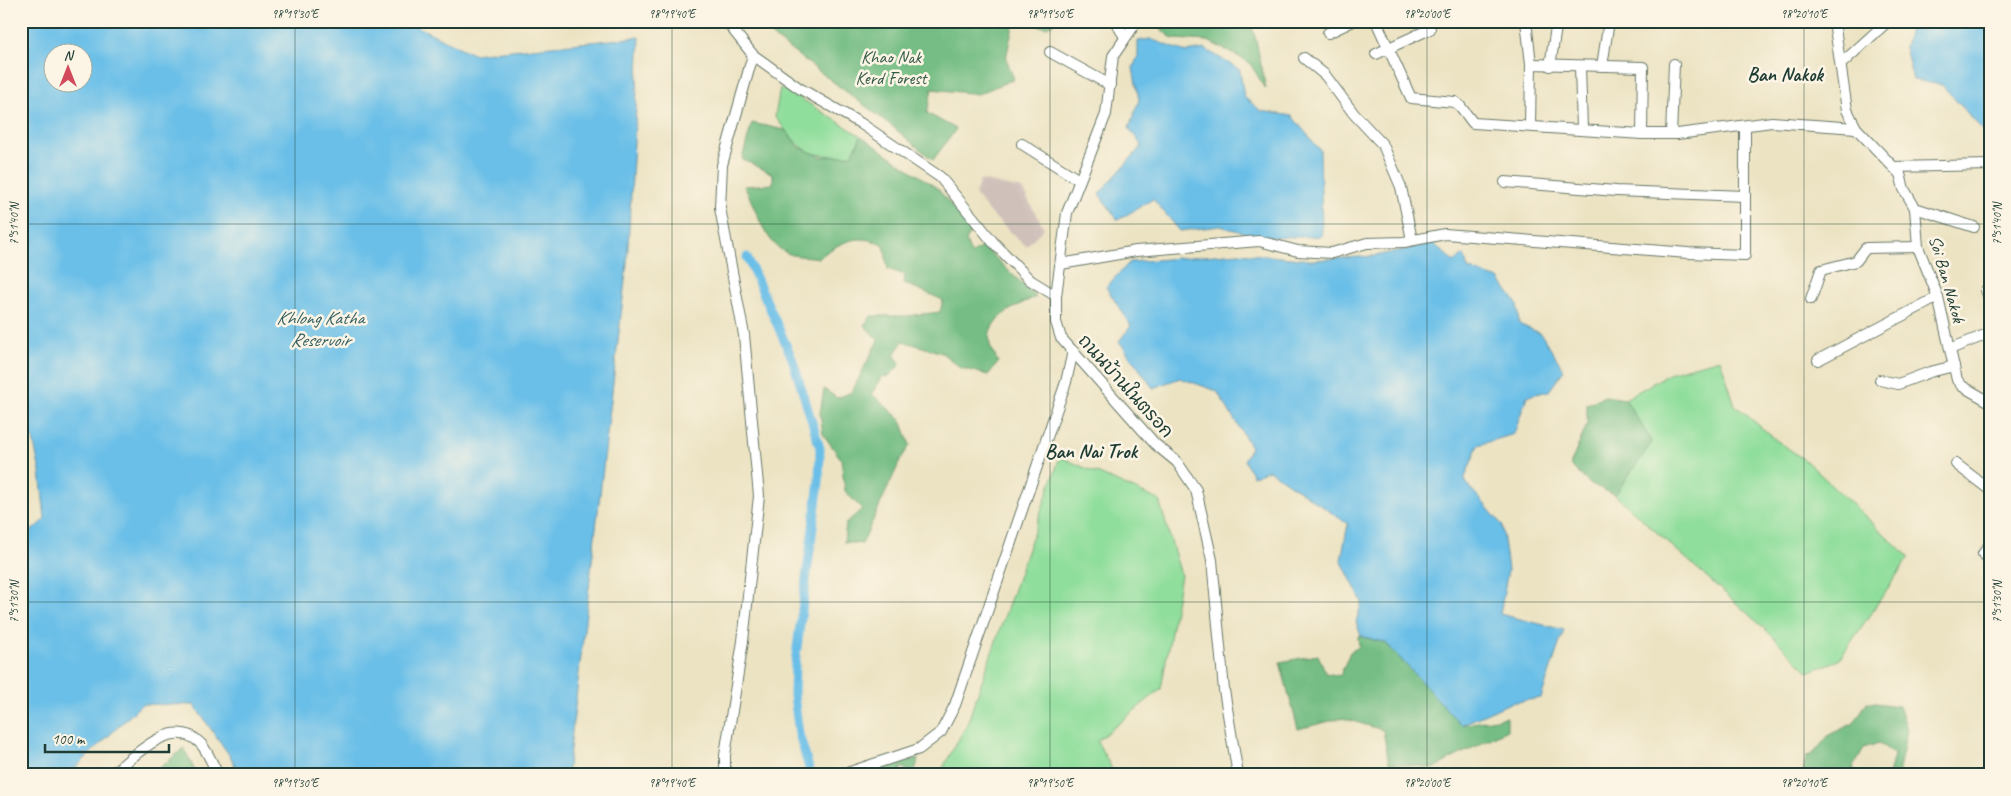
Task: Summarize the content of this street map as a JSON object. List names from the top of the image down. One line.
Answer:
{"streets":{"street":["Soi Ban Nakok","ถนนบ้านในตรอก"]},"districts":["Ban Nakok","Ban Nai Trok"],"water":["Khlong Katha Reservoir"],"parks":["Khao Nak Kerd Forest"],"scale_bar":"100 m","north":"top","coordinates":["98°19'30\"E","98°19'40\"E","98°19'50\"E","98°20'00\"E","98°20'10\"E","7°51'40\"N","7°51'30\"N"]}
